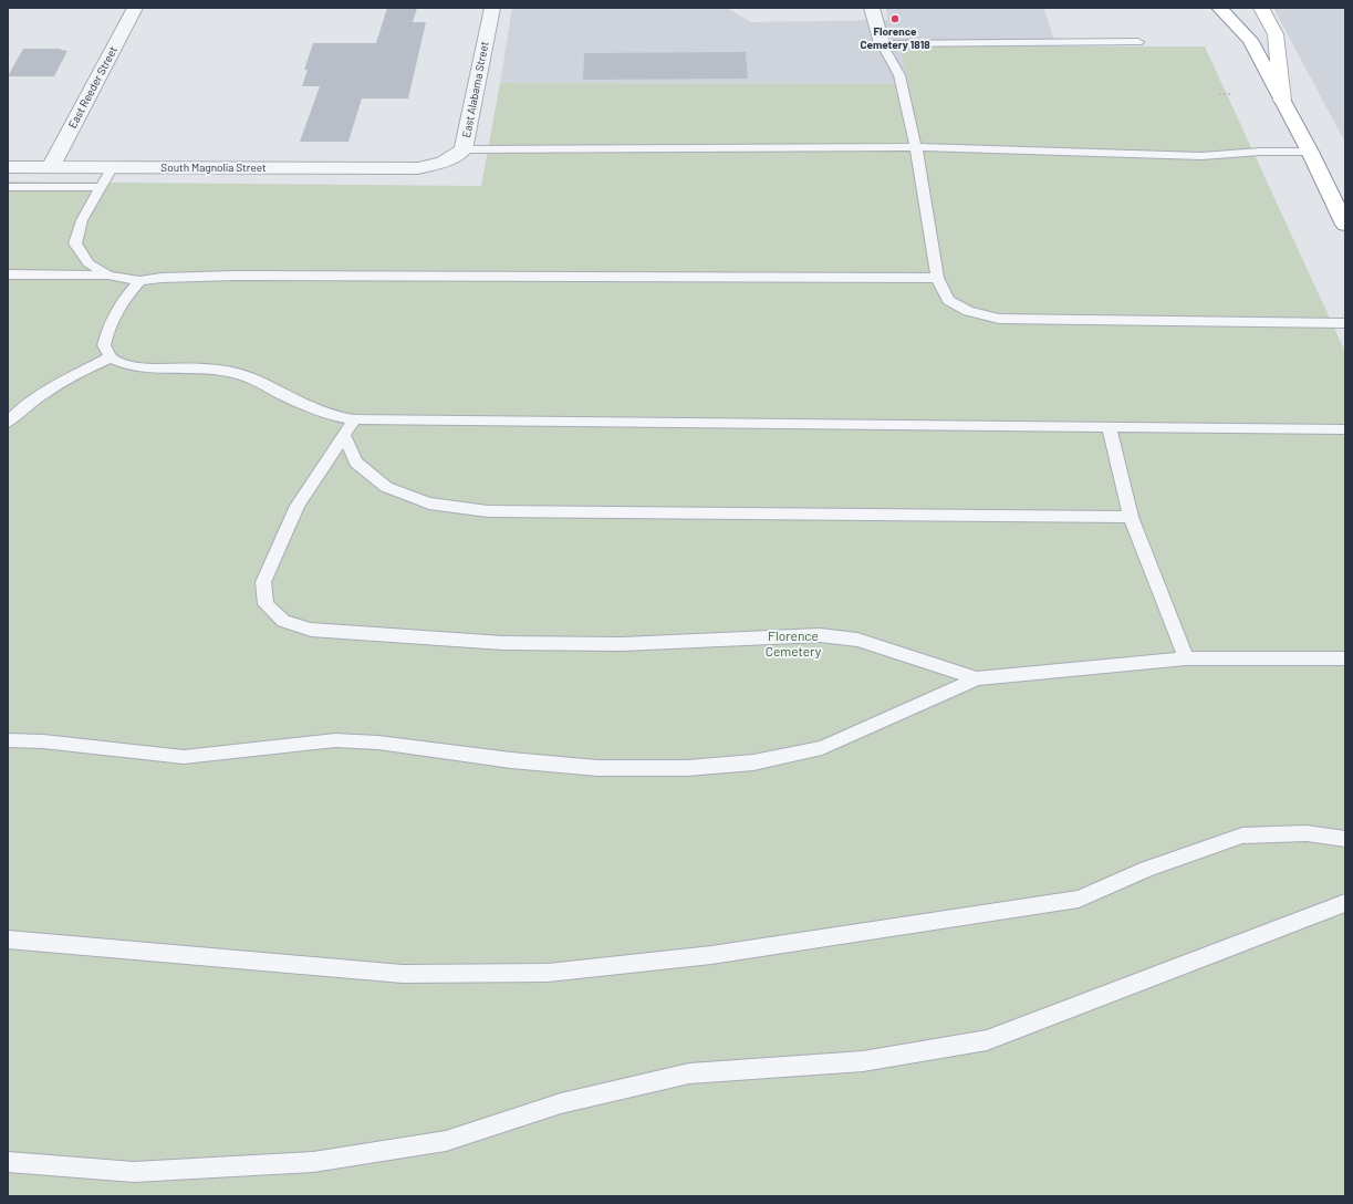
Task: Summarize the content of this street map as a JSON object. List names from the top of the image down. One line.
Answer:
{"streets":{"street":["East Reeder Street","East Alabama Street","South Magnolia Street"]},"crossings":[["East Reeder Street","South Magnolia Street"],["East Alabama Street","South Magnolia Street"]],"parks":["Florence Cemetery"],"places":["Florence Cemetery 1818"]}
